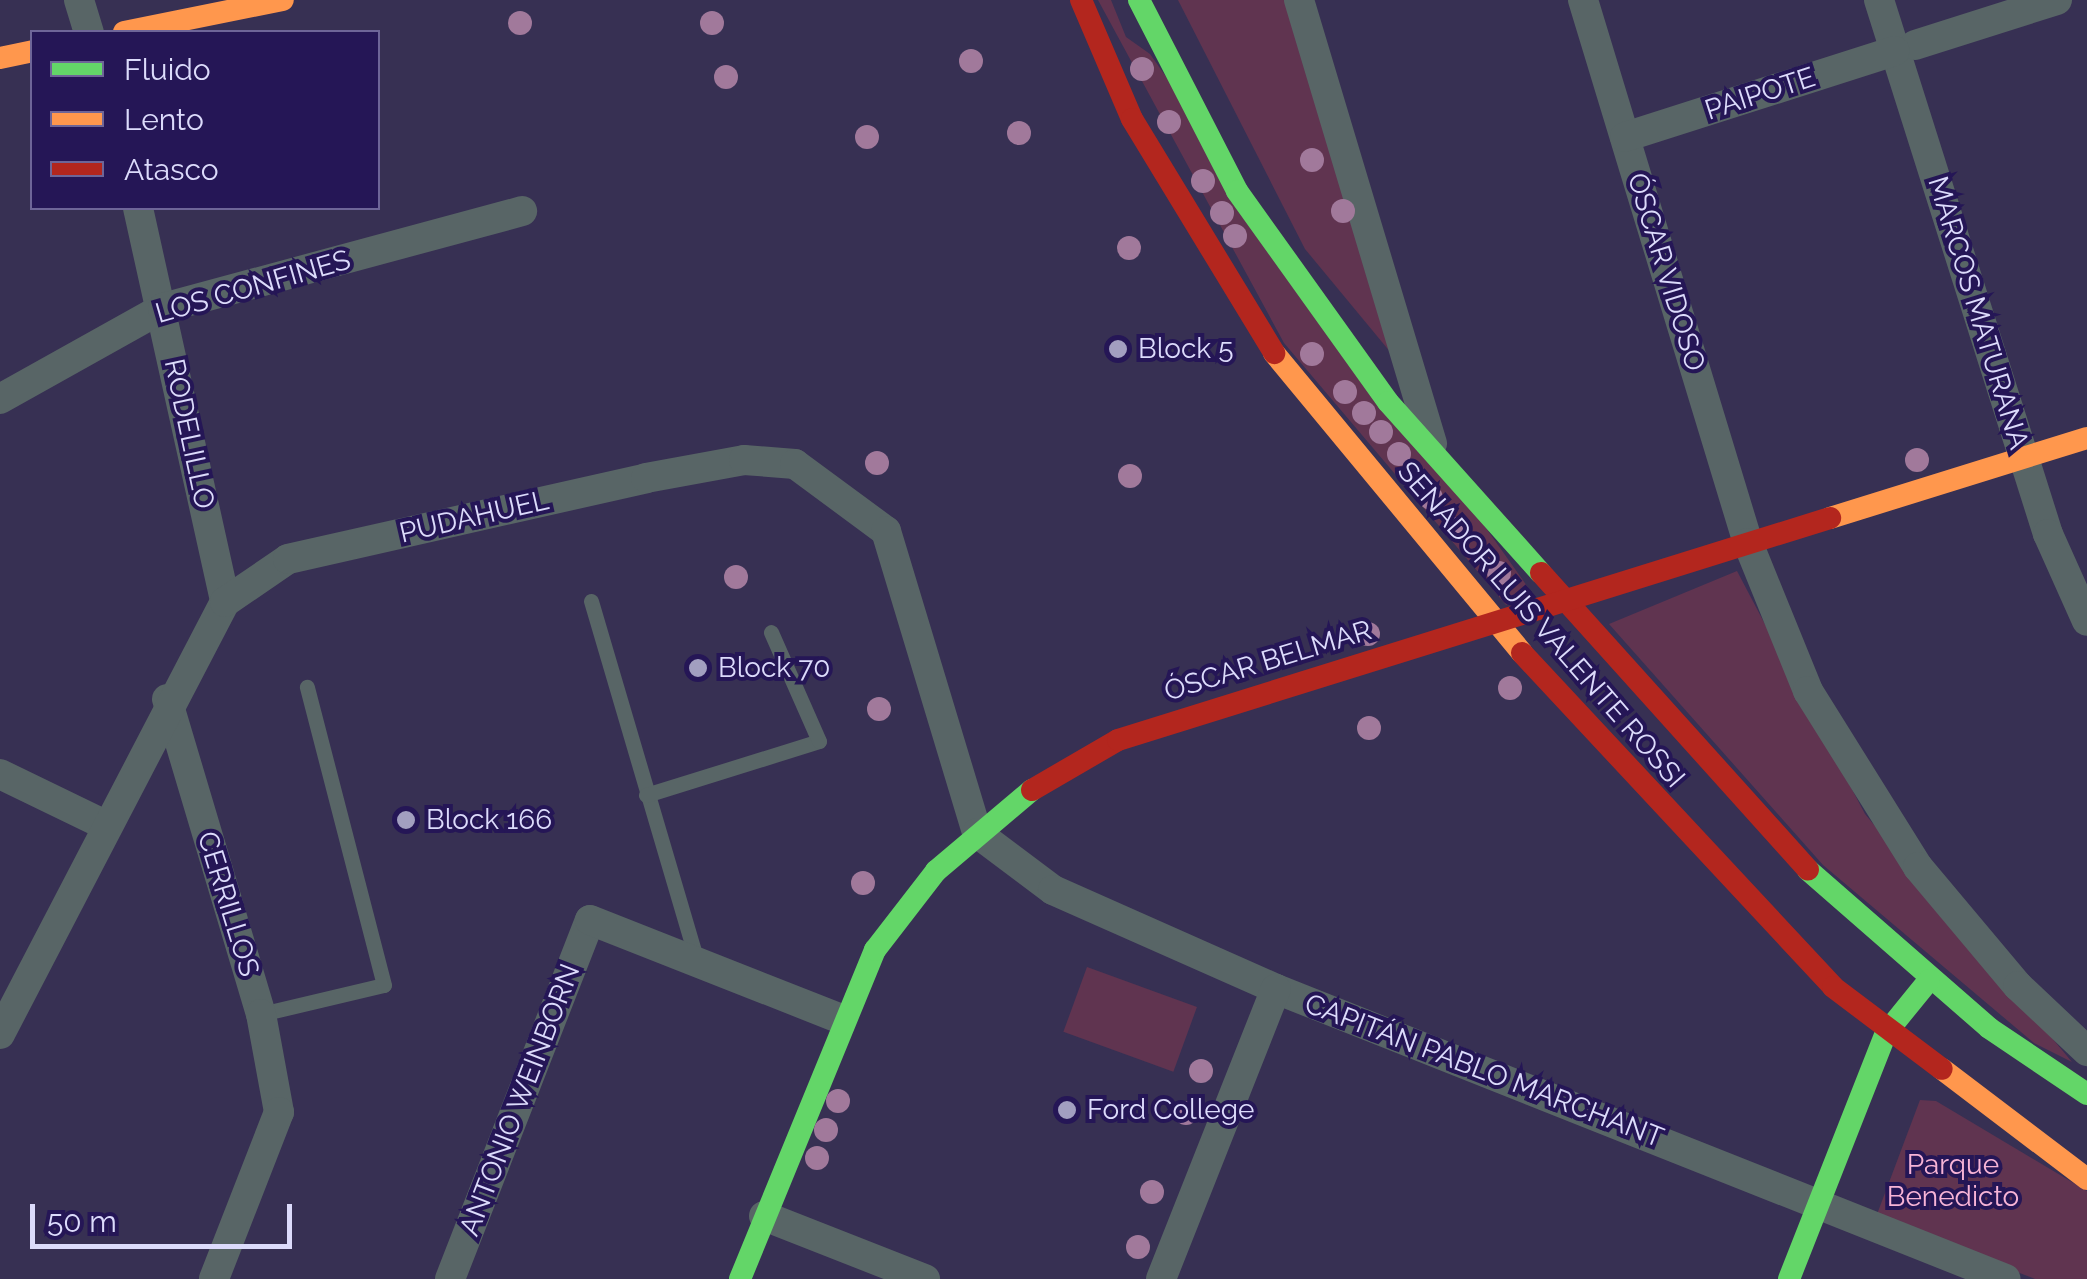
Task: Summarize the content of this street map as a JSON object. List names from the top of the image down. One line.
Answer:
{"streets":{"main road":["SENADOR LUIS VALENTE ROSSI","ÓSCAR BELMAR"],"street":["PAIPOTE","ÓSCAR VIDOSO","LOS CONFINES","MARCOS MATURANA","RODELILLO","PUDAHUEL","CERRILLOS","CAPITÁN PABLO MARCHANT","ANTONIO WEINBORN"]},"crossings":[["PAIPOTE","ÓSCAR VIDOSO"],["PAIPOTE","MARCOS MATURANA"],["ÓSCAR VIDOSO","ÓSCAR BELMAR"],["LOS CONFINES","RODELILLO"],["MARCOS MATURANA","ÓSCAR BELMAR"],["RODELILLO","PUDAHUEL"],["PUDAHUEL","ÓSCAR BELMAR"],["PUDAHUEL","CERRILLOS"],["PUDAHUEL","CAPITÁN PABLO MARCHANT"],["SENADOR LUIS VALENTE ROSSI","ÓSCAR BELMAR"],["ÓSCAR BELMAR","CAPITÁN PABLO MARCHANT"]],"parks":["Parque Benedicto"],"places":["Block 5","Block 70","Block 166","Ford College"],"legend":["Fluido","Lento","Atasco"],"scale_bar":"50 m"}
